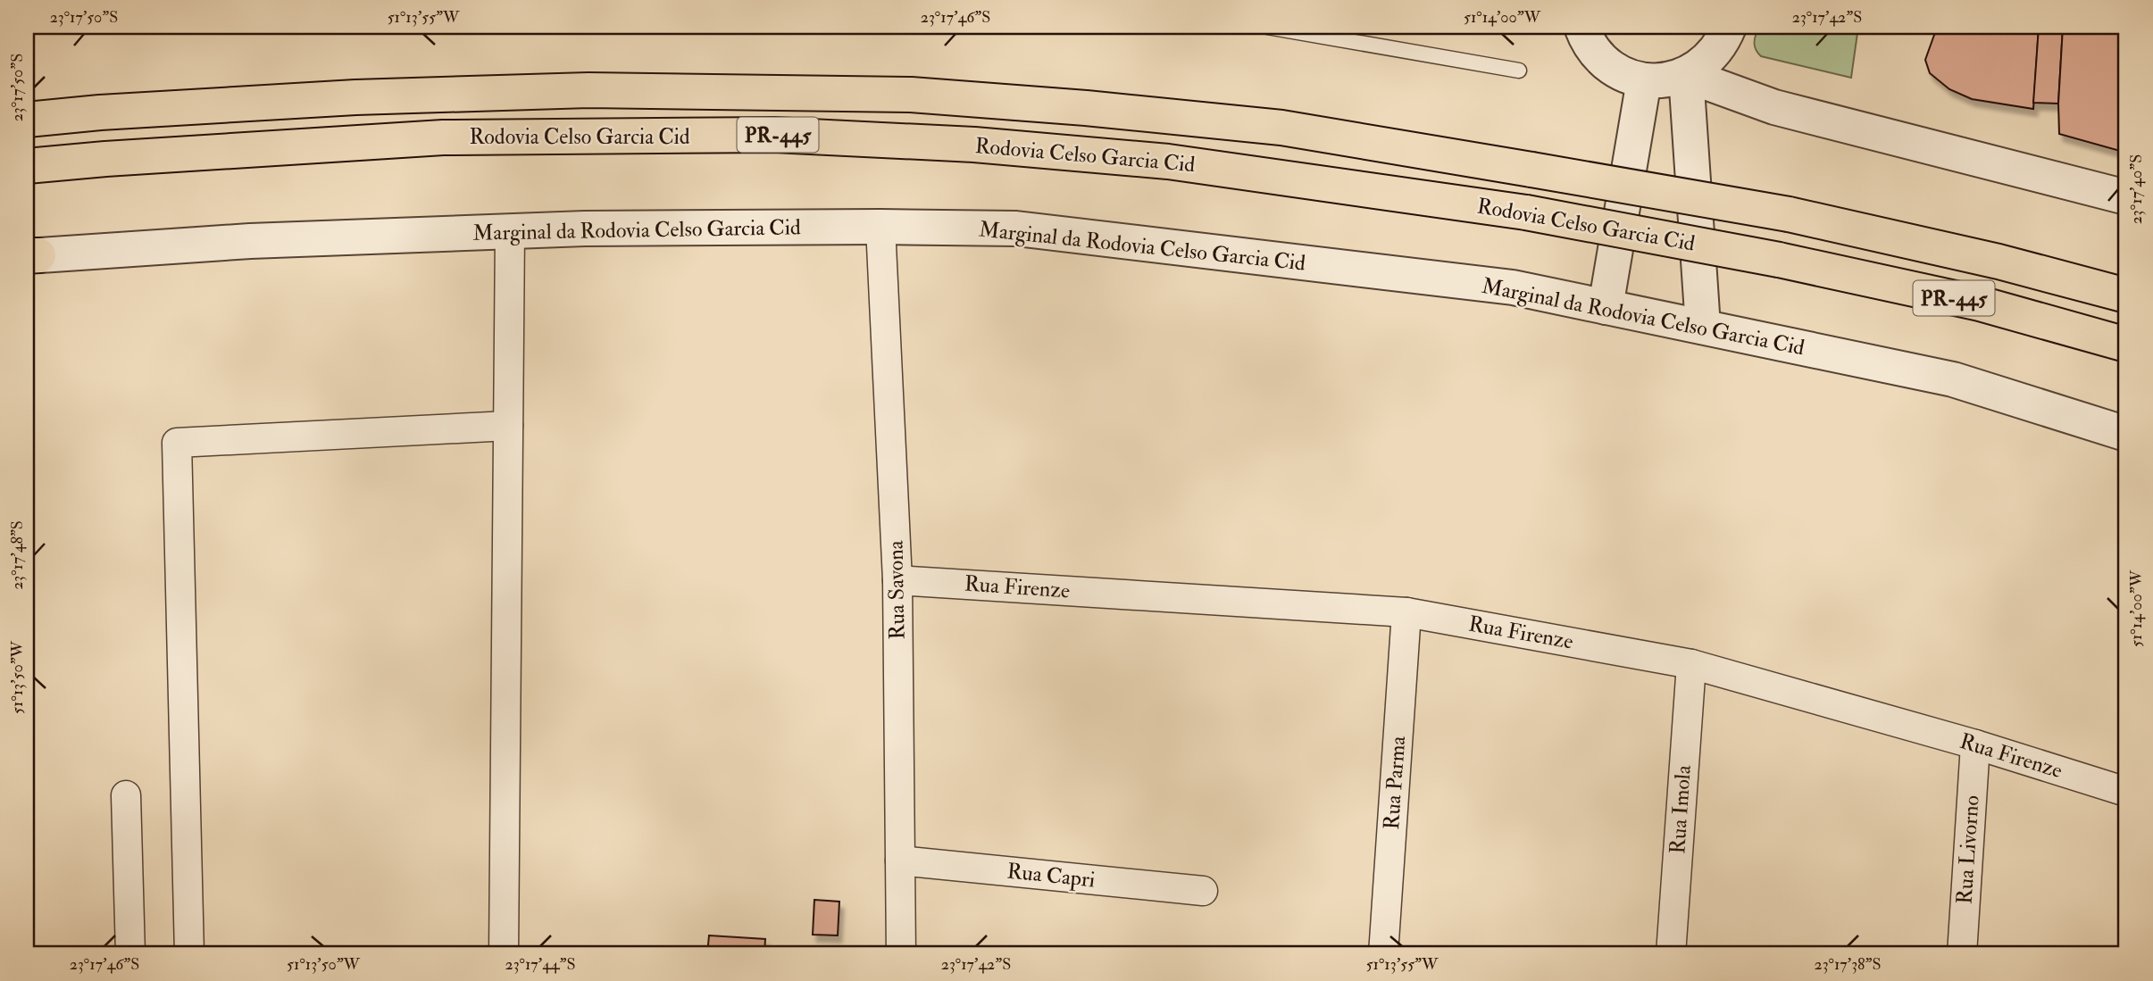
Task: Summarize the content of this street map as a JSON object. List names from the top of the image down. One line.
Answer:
{"streets":{"highway":["PR-445","Rodovia Celso Garcia Cid"],"street":["Marginal da Rodovia Celso Garcia Cid","Rua Firenze","Rua Savona","Rua Parma","Rua Imola","Rua Livorno","Rua Capri"]},"crossings":[["Marginal da Rodovia Celso Garcia Cid","Rua Savona"],["Rua Firenze","Rua Savona"],["Rua Firenze","Rua Parma"],["Rua Firenze","Rua Imola"],["Rua Firenze","Rua Livorno"],["Rua Savona","Rua Capri"]],"coordinates":["23°17'50\"S","51°13'55\"W","23°17'46\"S","51°14'00\"W","23°17'42\"S","23°17'40\"S","23°17'48\"S","51°13'50\"W","23°17'44\"S","23°17'38\"S"]}
